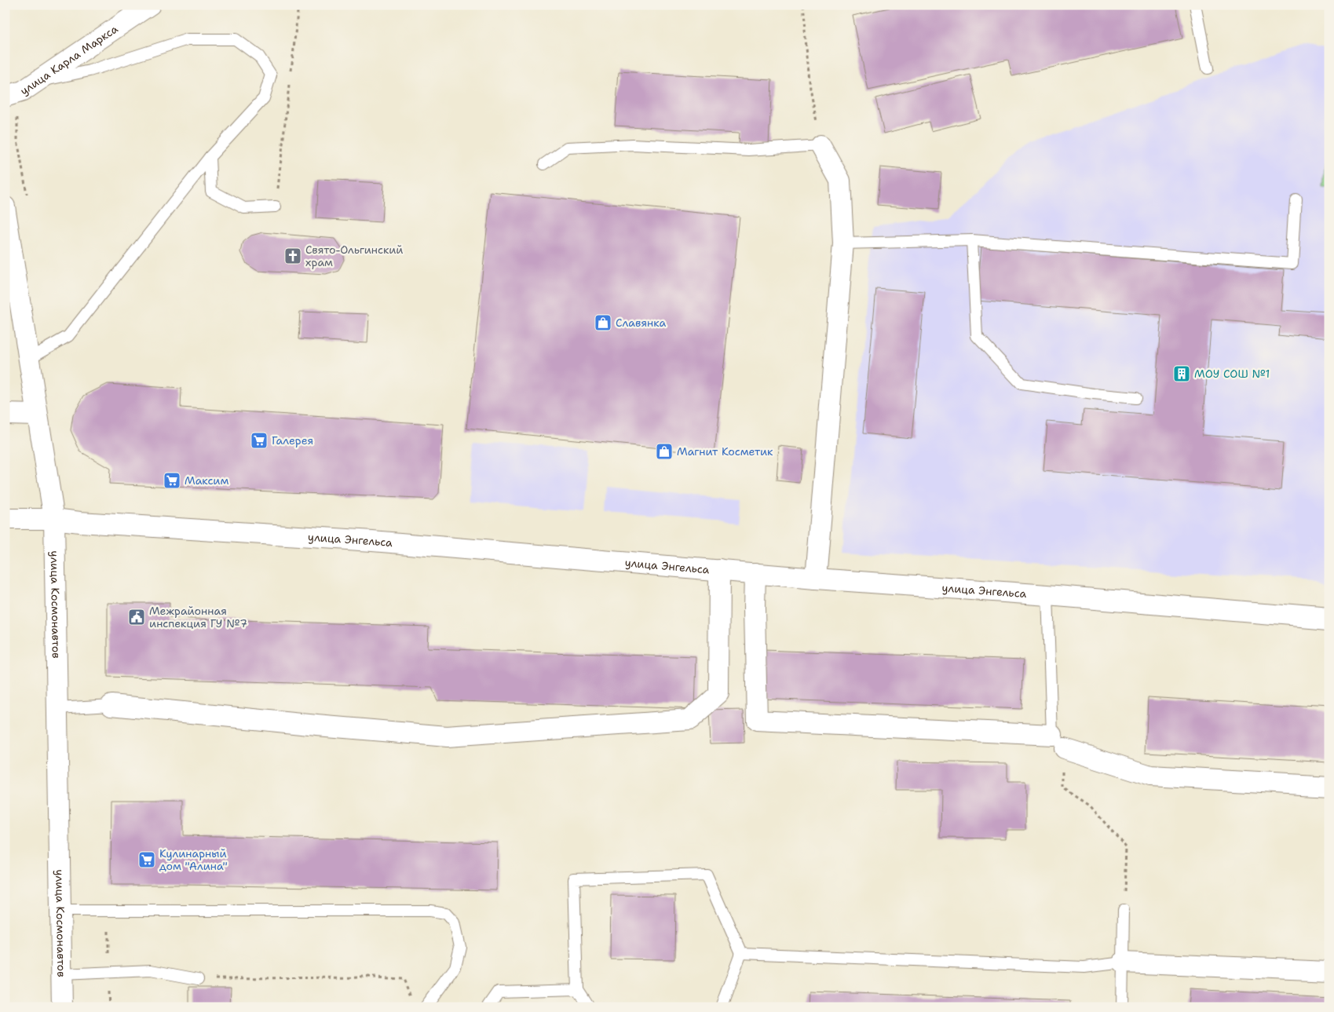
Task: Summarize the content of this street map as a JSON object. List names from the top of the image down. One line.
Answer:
{"streets":{"street":["улица Карла Маркса","улица Энгельса","улица Космонавтов"]},"crossings":[["улица Энгельса","улица Космонавтов"]],"places":{"church":["Свято-Ольгинский храм"],"shop":["Славянка","Магнит Косметик"],"building":["МОУ СОШ №1"],"supermarket":["Галерея","Максим","Кулинарный дом \"Алина\""],"public building":["Межрайонная инспекция ГУ №7"]}}
